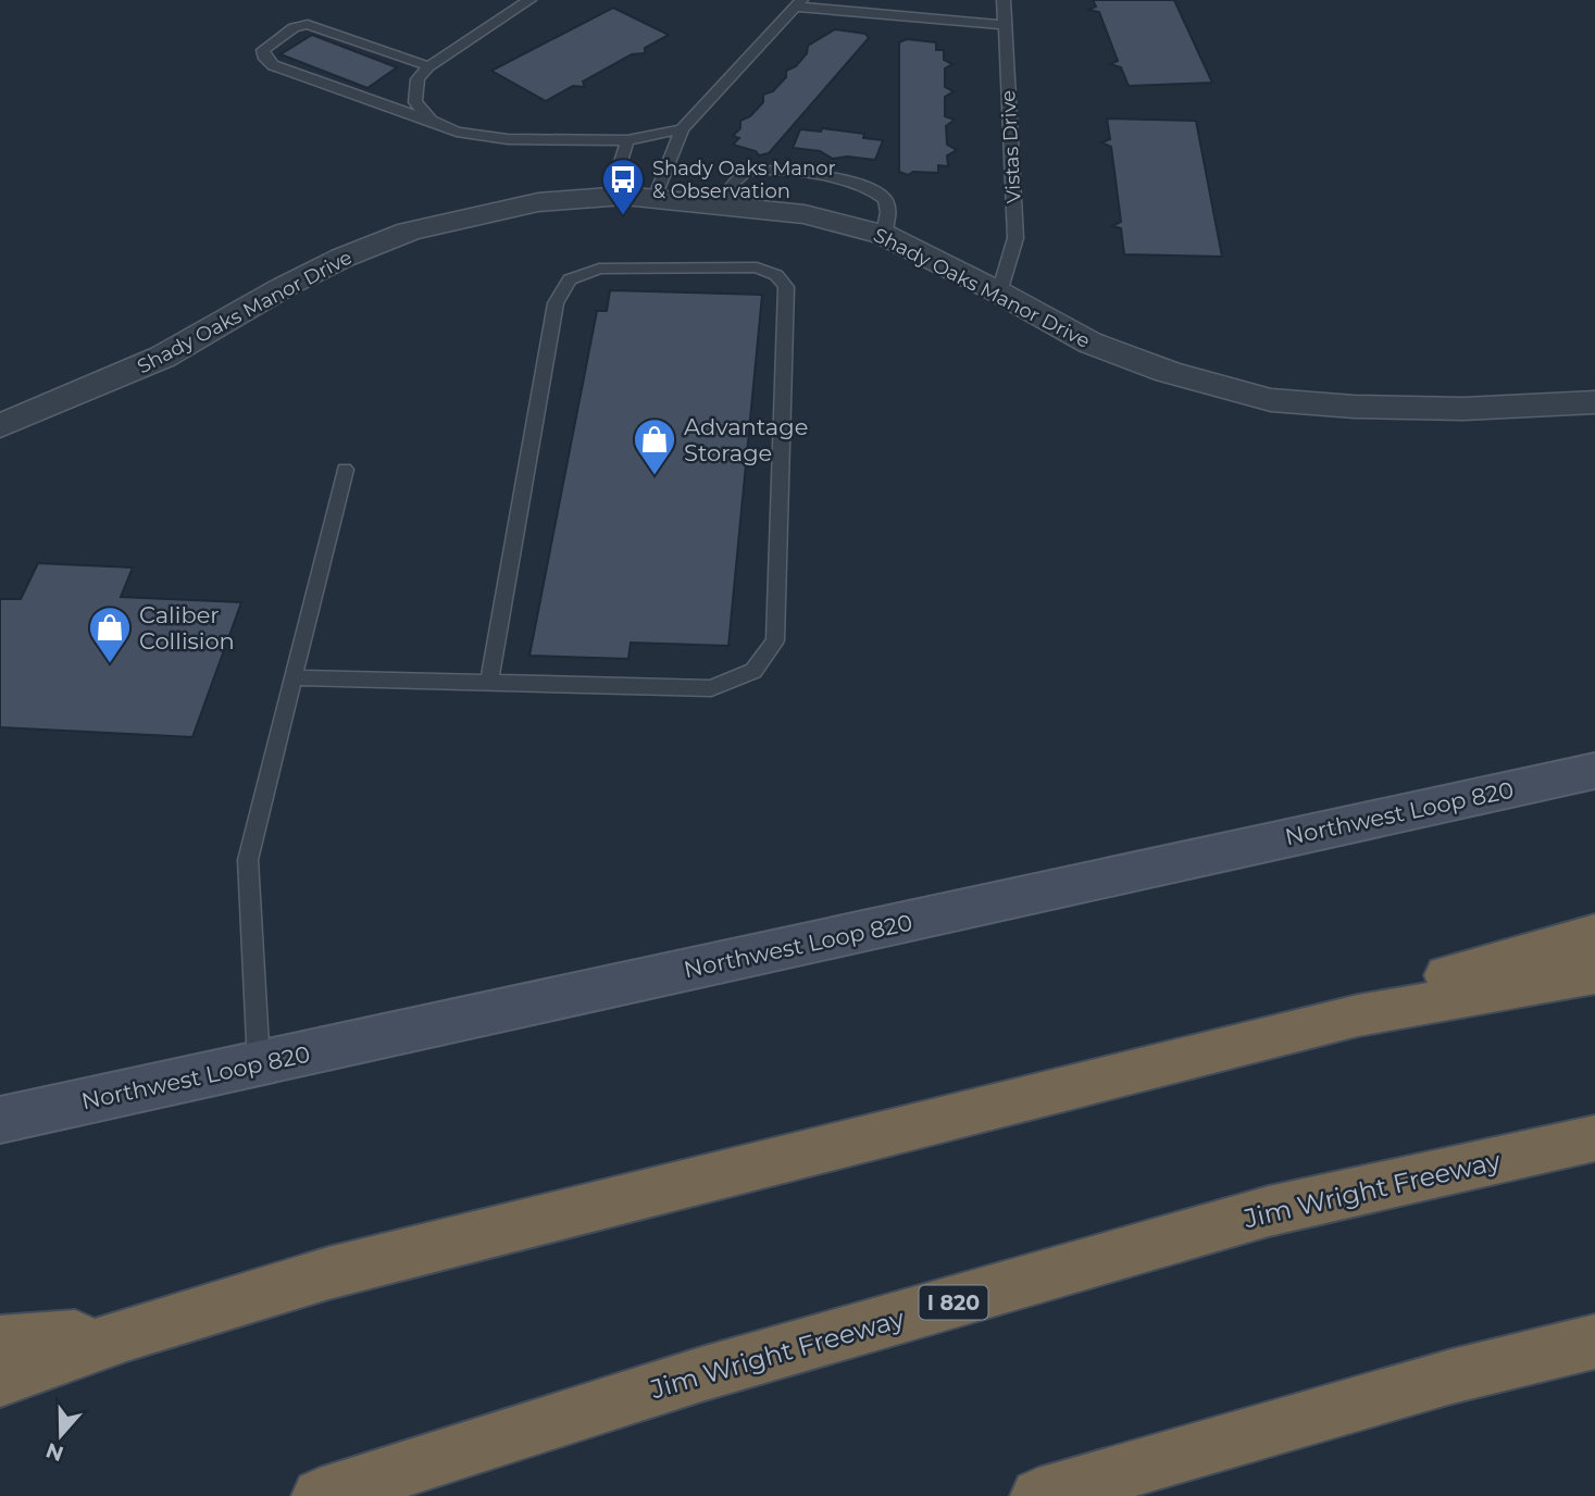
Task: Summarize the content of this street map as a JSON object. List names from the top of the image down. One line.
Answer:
{"streets":{"highway":["Jim Wright Freeway","I 820"],"main road":["Northwest Loop 820"],"street":["Shady Oaks Manor Drive"],"lane":["Vistas Drive"]},"crossings":[["Vistas Drive","Shady Oaks Manor Drive"]],"places":{"bus stop":["Shady Oaks Manor & Observation"],"shop":["Advantage Storage","Caliber Collision"]},"north":"bottom"}
